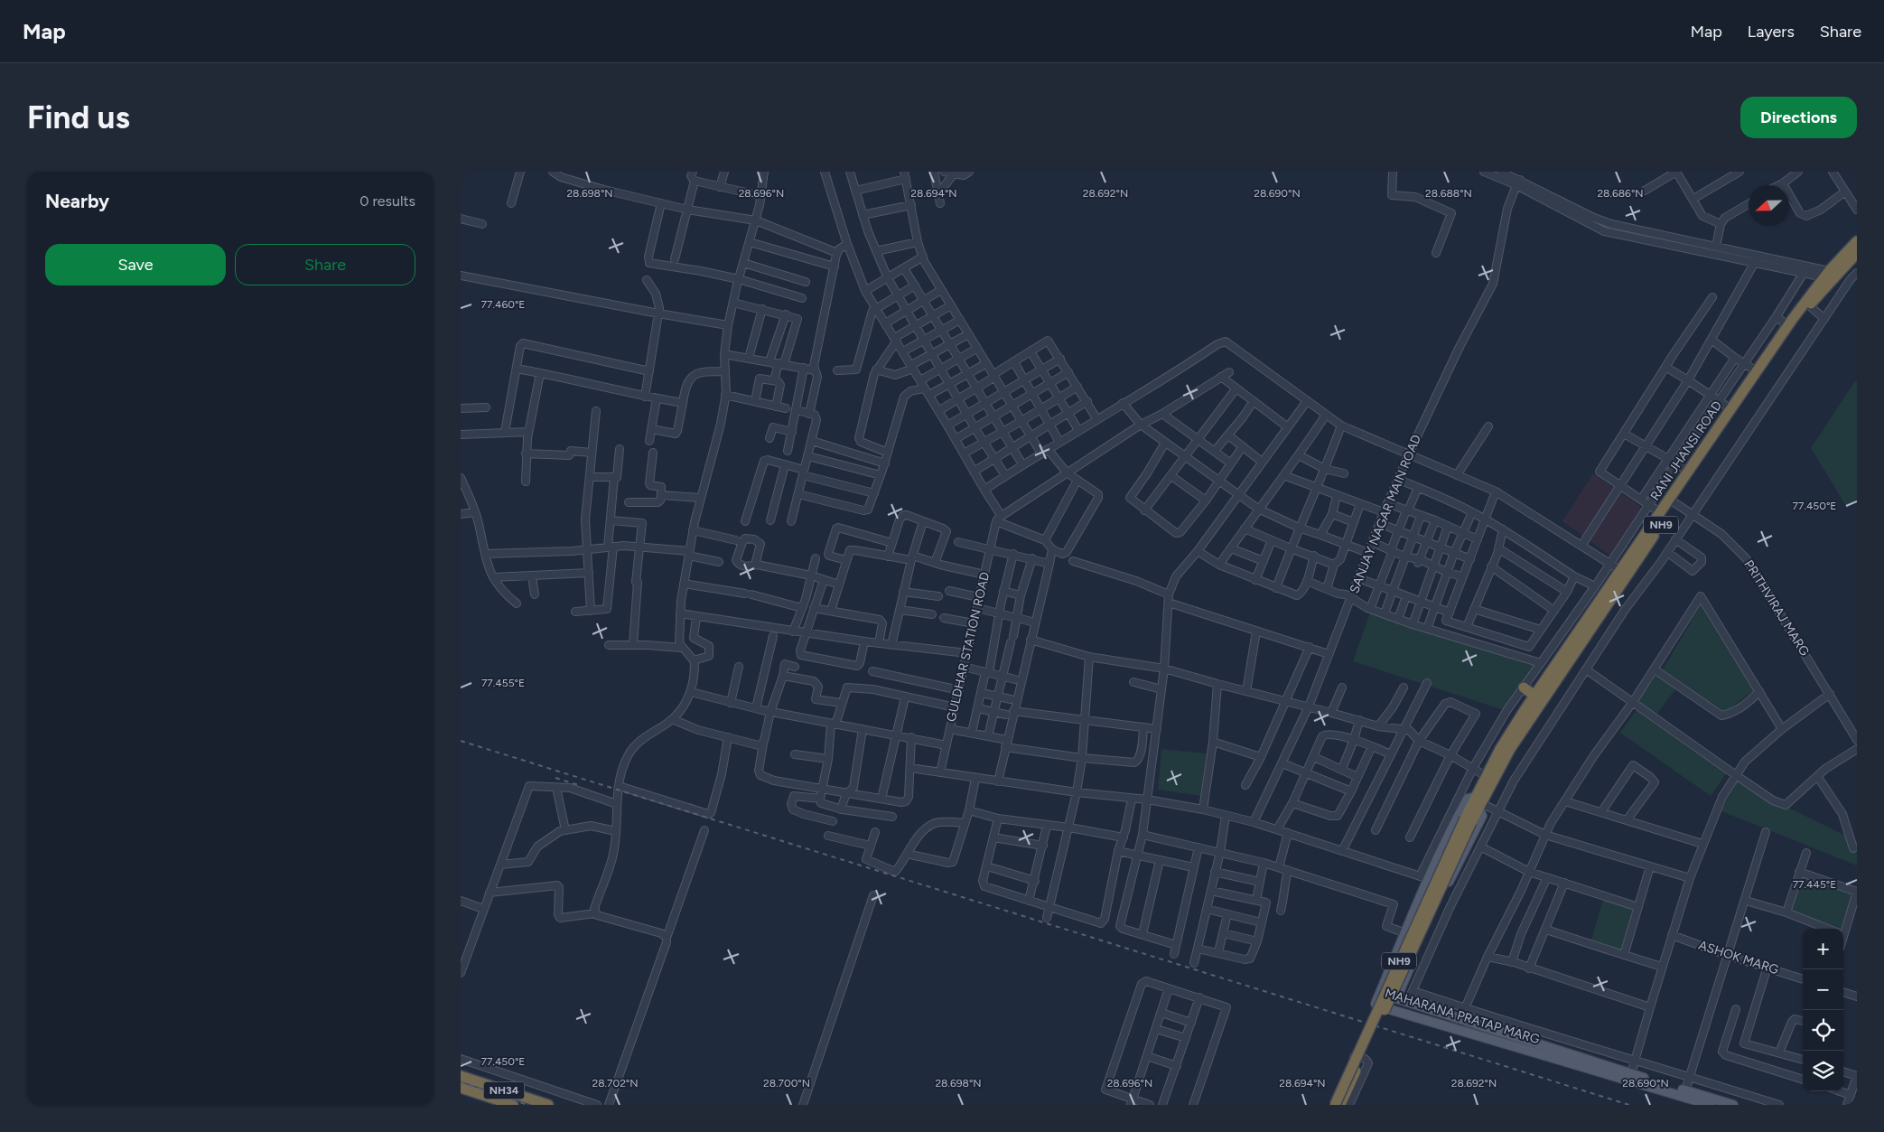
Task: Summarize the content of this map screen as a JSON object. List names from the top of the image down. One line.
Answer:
{"streets":{"highway":["RANI JHANSI ROAD","NH9","NH34"],"main road":["MAHARANA PRATAP MARG"],"street":["SANJAY NAGAR MAIN ROAD","PRITHVIRAJ MARG","GULDHAR STATION ROAD","ASHOK MARG"]},"crossings":[["RANI JHANSI ROAD","NH9"],["RANI JHANSI ROAD","PRITHVIRAJ MARG"],["RANI JHANSI ROAD","MAHARANA PRATAP MARG"],["NH9","MAHARANA PRATAP MARG"]],"north":"left","page":{"header":"Map","nav":["Map","Layers","Share"],"buttons":["Directions",["Save","Share"]],"title":"Find us","heading":["Nearby","0 results"],"map_buttons":["+","−"]},"coordinates":["28.698°N","28.696°N","28.694°N","28.692°N","28.690°N","28.688°N","28.686°N","77.460°E","77.450°E","77.455°E","77.445°E","28.702°N","28.700°N"]}
